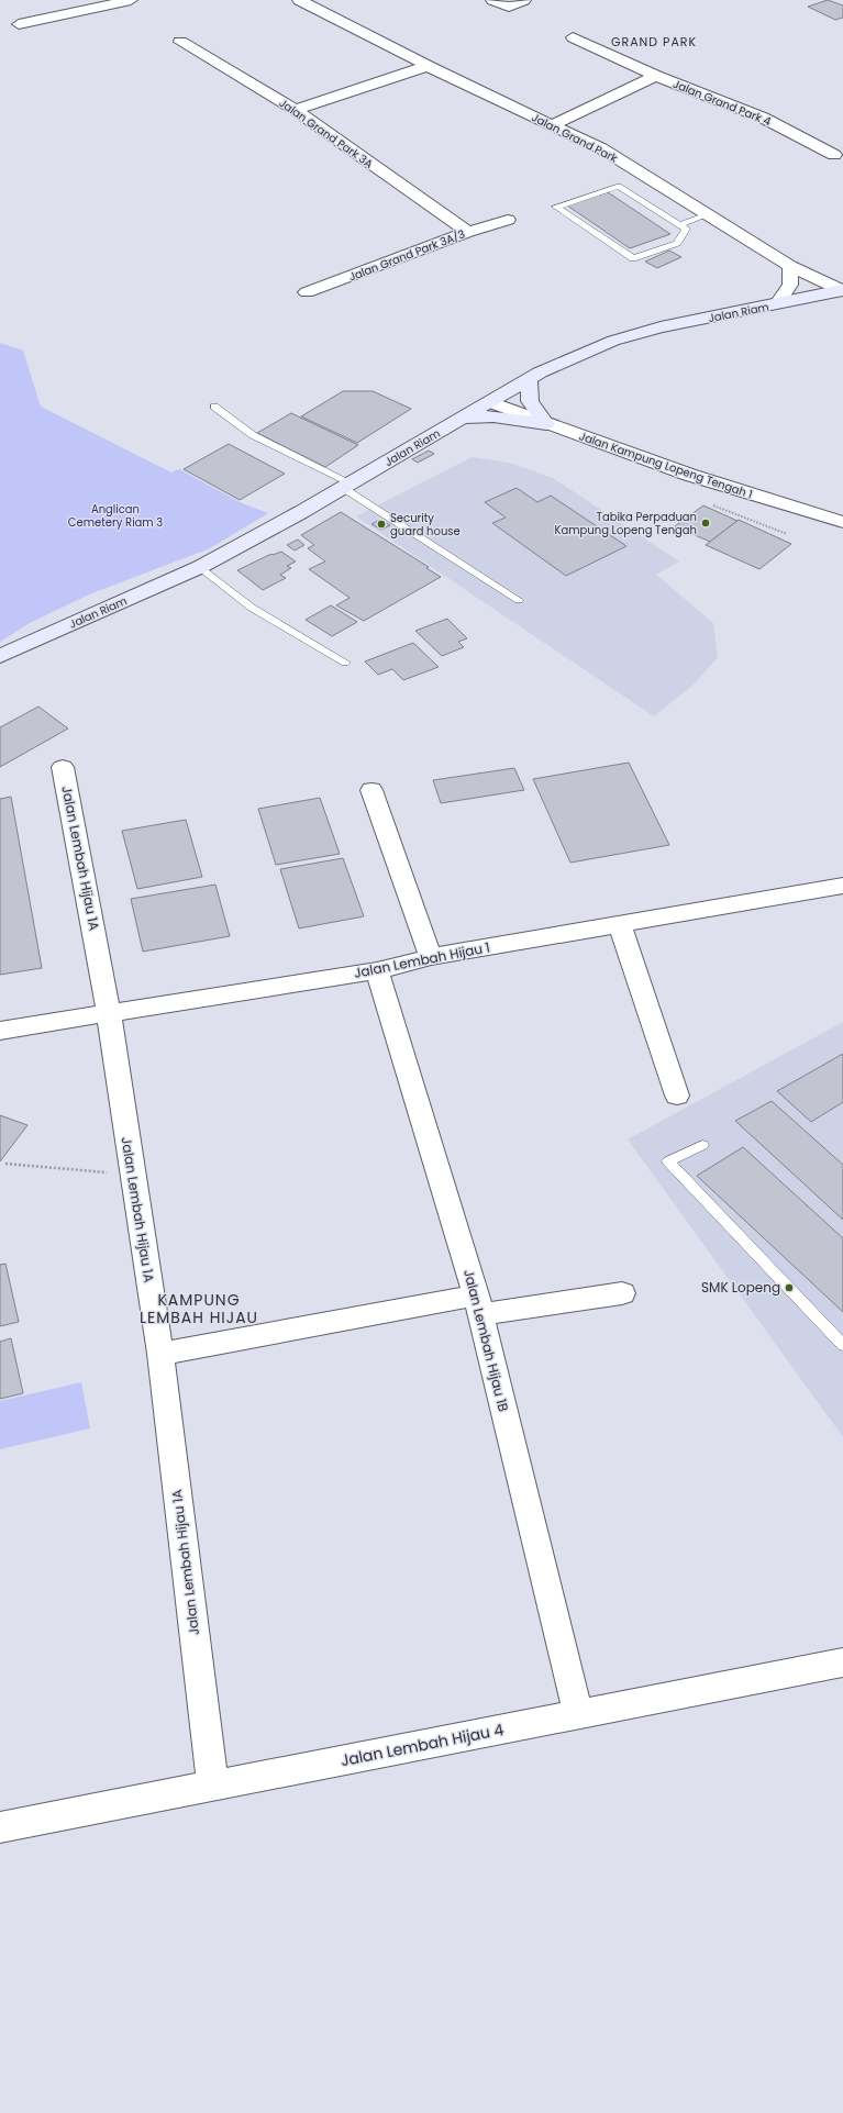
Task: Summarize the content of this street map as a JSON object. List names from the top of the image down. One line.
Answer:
{"streets":{"main road":["Jalan Riam"],"street":["Jalan Grand Park 4","Jalan Grand Park 3A","Jalan Grand Park","Jalan Grand Park 3A/3","Jalan Kampung Lopeng Tengah 1","Jalan Lembah Hijau 1A","Jalan Lembah Hijau 1","Jalan Lembah Hijau 1B","Jalan Lembah Hijau 4"]},"crossings":[["Jalan Grand Park 4","Jalan Grand Park"],["Jalan Grand Park 3A","Jalan Grand Park 3A/3"],["Jalan Grand Park","Jalan Riam"],["Jalan Riam","Jalan Kampung Lopeng Tengah 1"],["Jalan Lembah Hijau 1A","Jalan Lembah Hijau 1"],["Jalan Lembah Hijau 1A","Jalan Lembah Hijau 4"],["Jalan Lembah Hijau 1","Jalan Lembah Hijau 1B"],["Jalan Lembah Hijau 1B","Jalan Lembah Hijau 4"]],"districts":["GRAND PARK","KAMPUNG LEMBAH HIJAU"],"parks":["Anglican Cemetery Riam 3"],"places":["Tabika Perpaduan Kampung Lopeng Tengah","Security guard house","SMK Lopeng"]}
